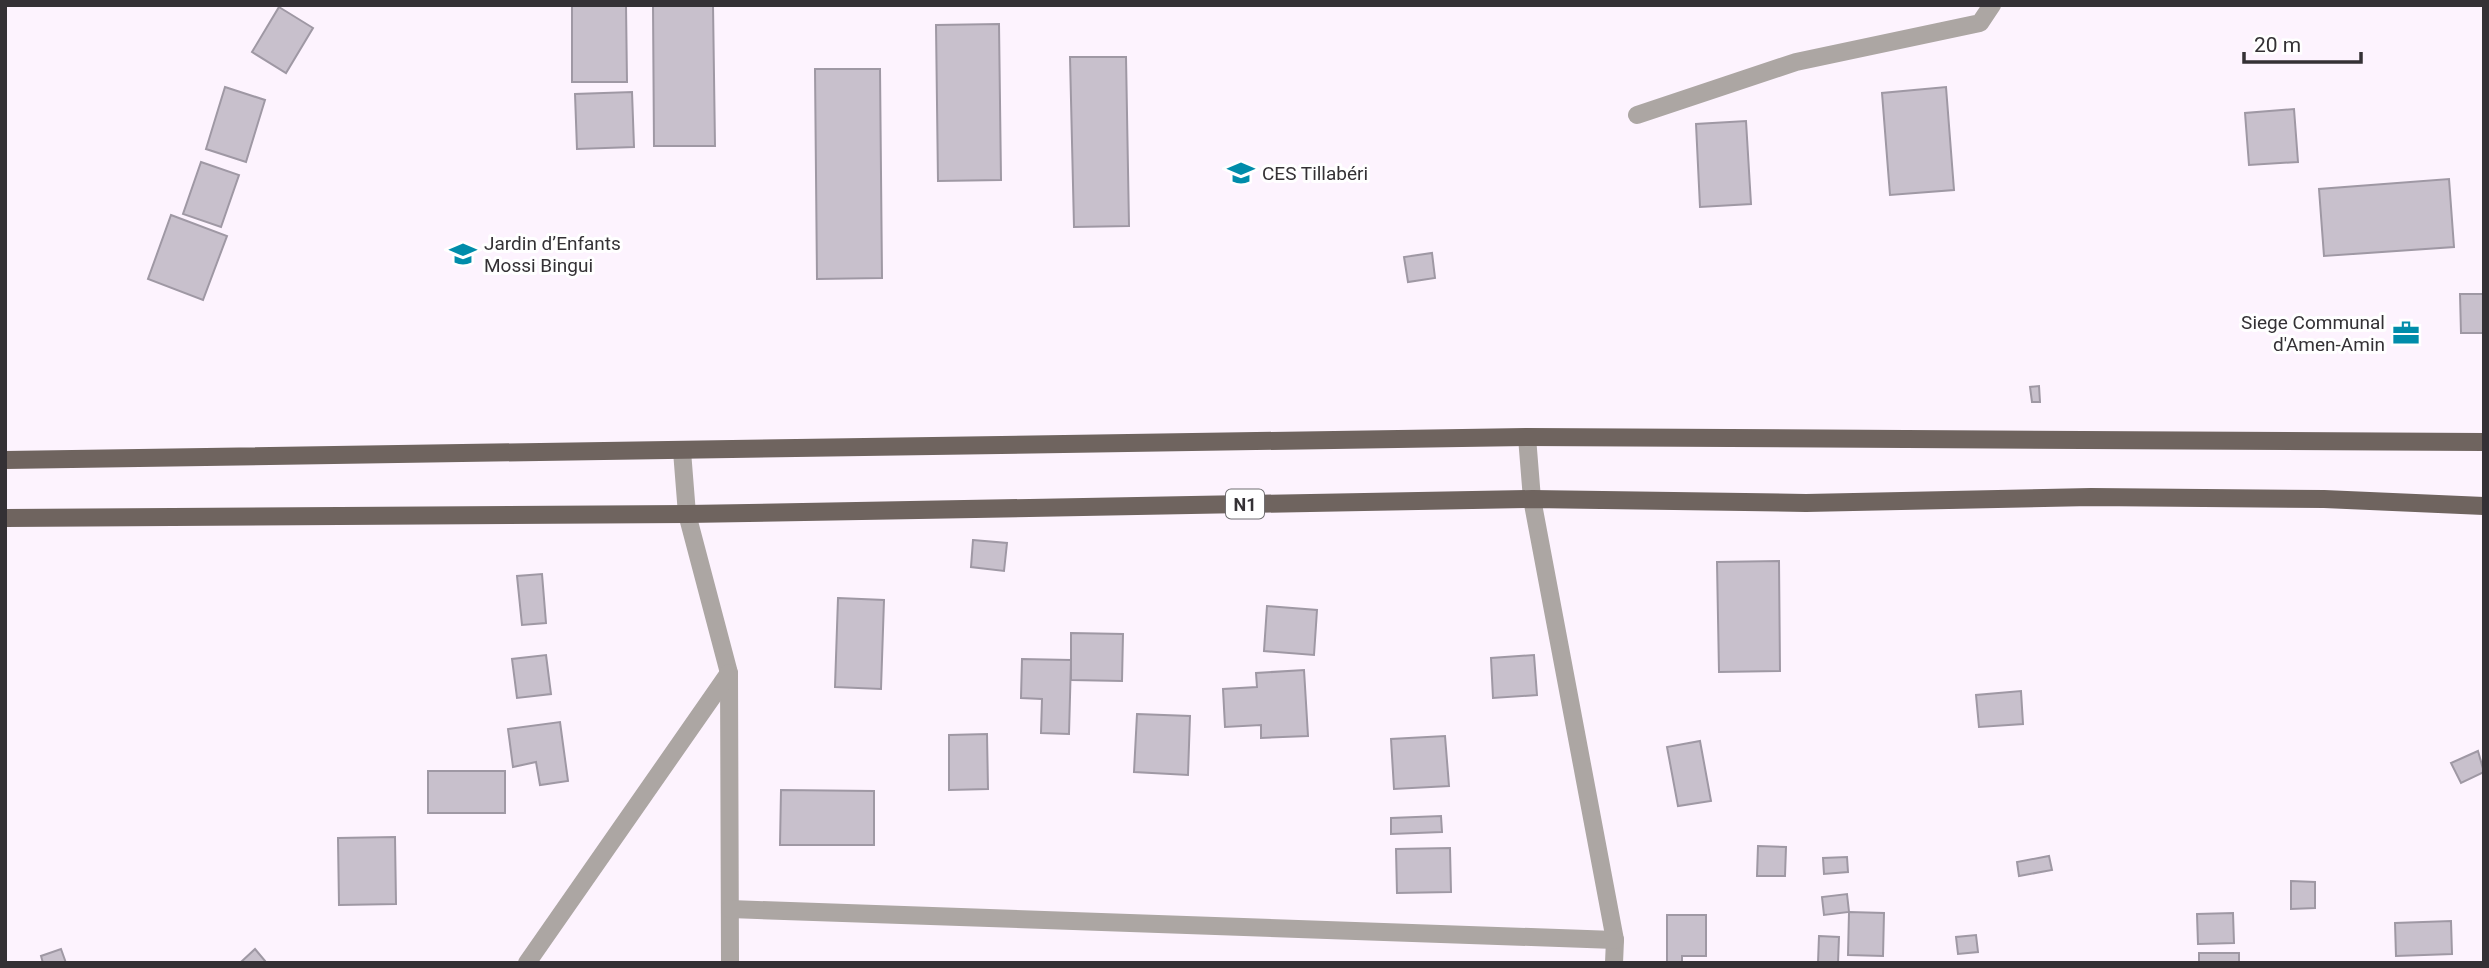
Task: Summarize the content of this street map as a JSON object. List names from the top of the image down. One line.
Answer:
{"streets":{"main road":["N1"]},"places":{"school or university":["CES Tillabéri","Jardin d’Enfants Mossi Bingui"],"office":["Siege Communal d'Amen-Amin"]},"scale_bar":"20 m"}
